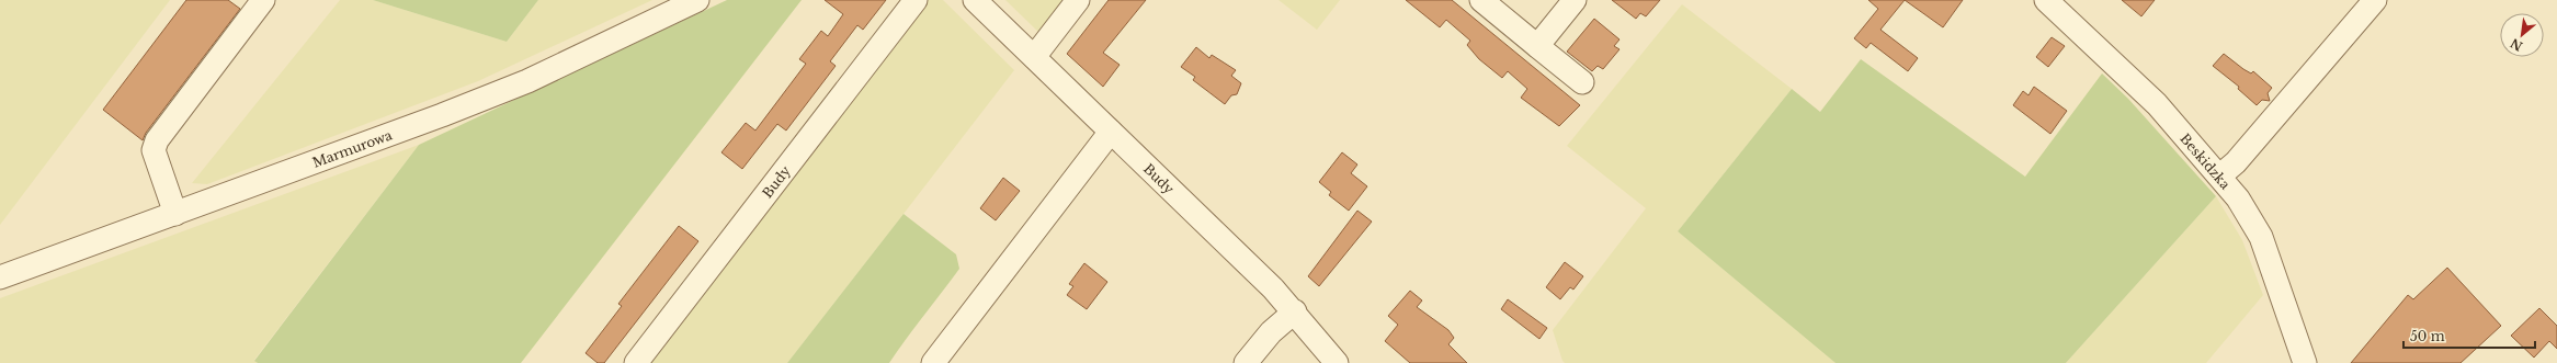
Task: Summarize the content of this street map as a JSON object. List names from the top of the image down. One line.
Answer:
{"streets":{"street":["Marmurowa","Beskidzka","Budy"]},"scale_bar":"50 m","north":"bottom left"}
